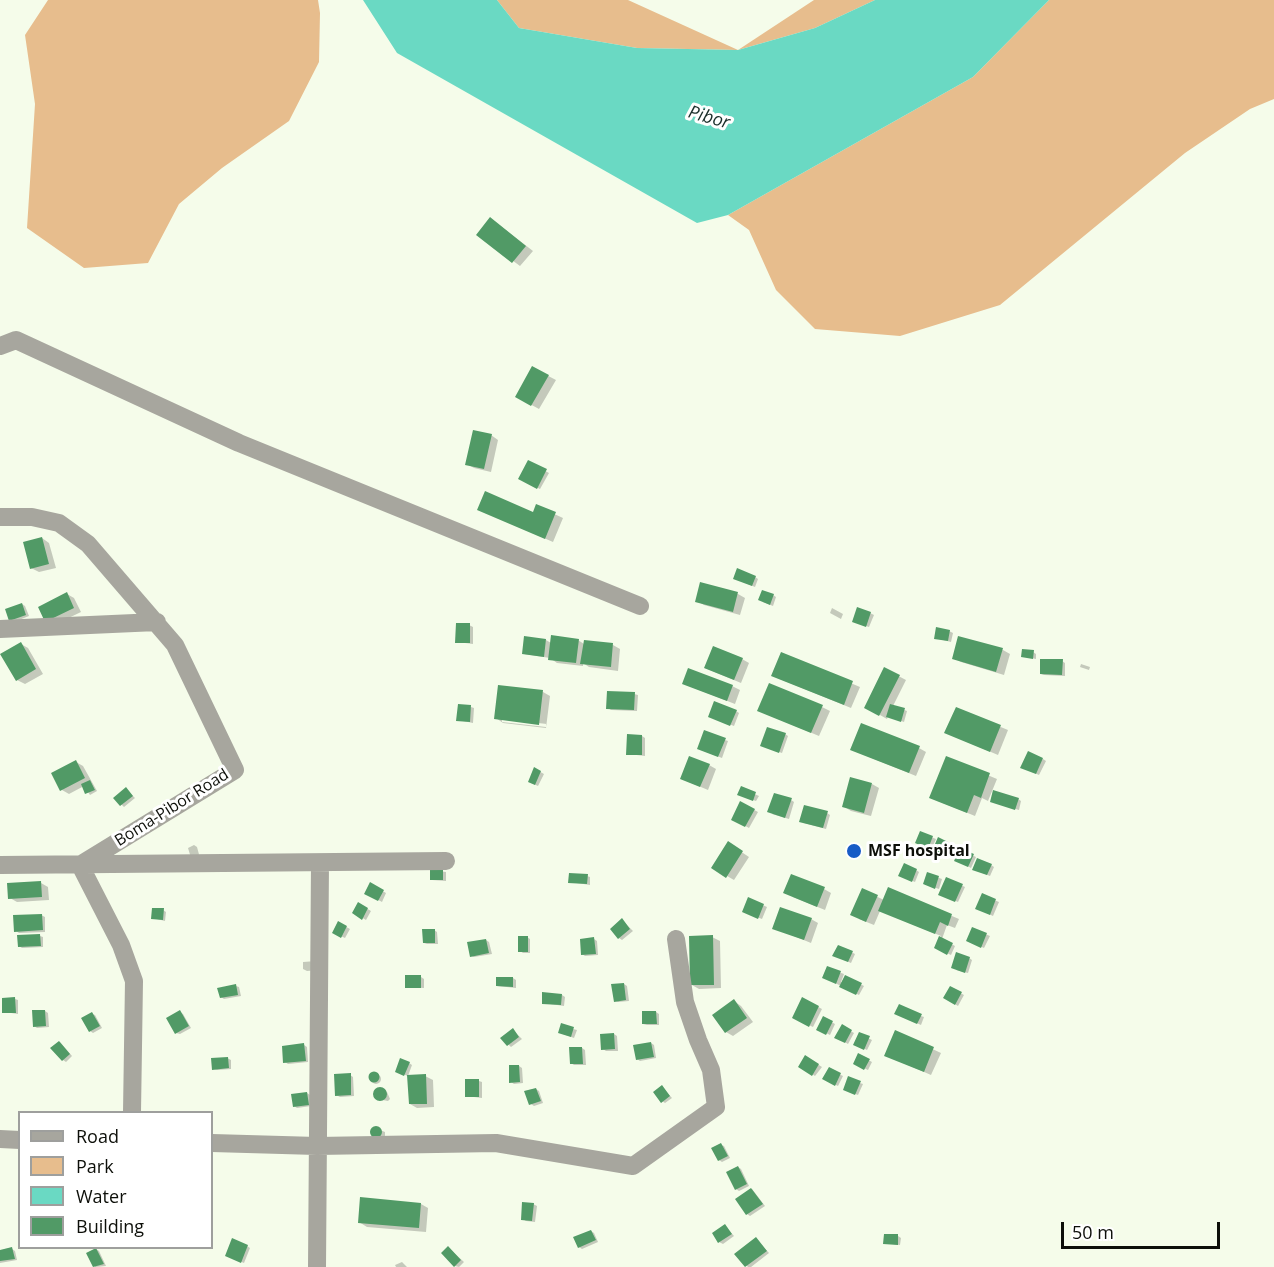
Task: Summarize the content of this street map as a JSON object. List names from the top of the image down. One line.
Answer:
{"streets":{"street":["Boma-Pibor Road"]},"water":["Pibor"],"places":["MSF hospital"],"legend":["Road","Park","Water","Building"],"scale_bar":"50 m"}
